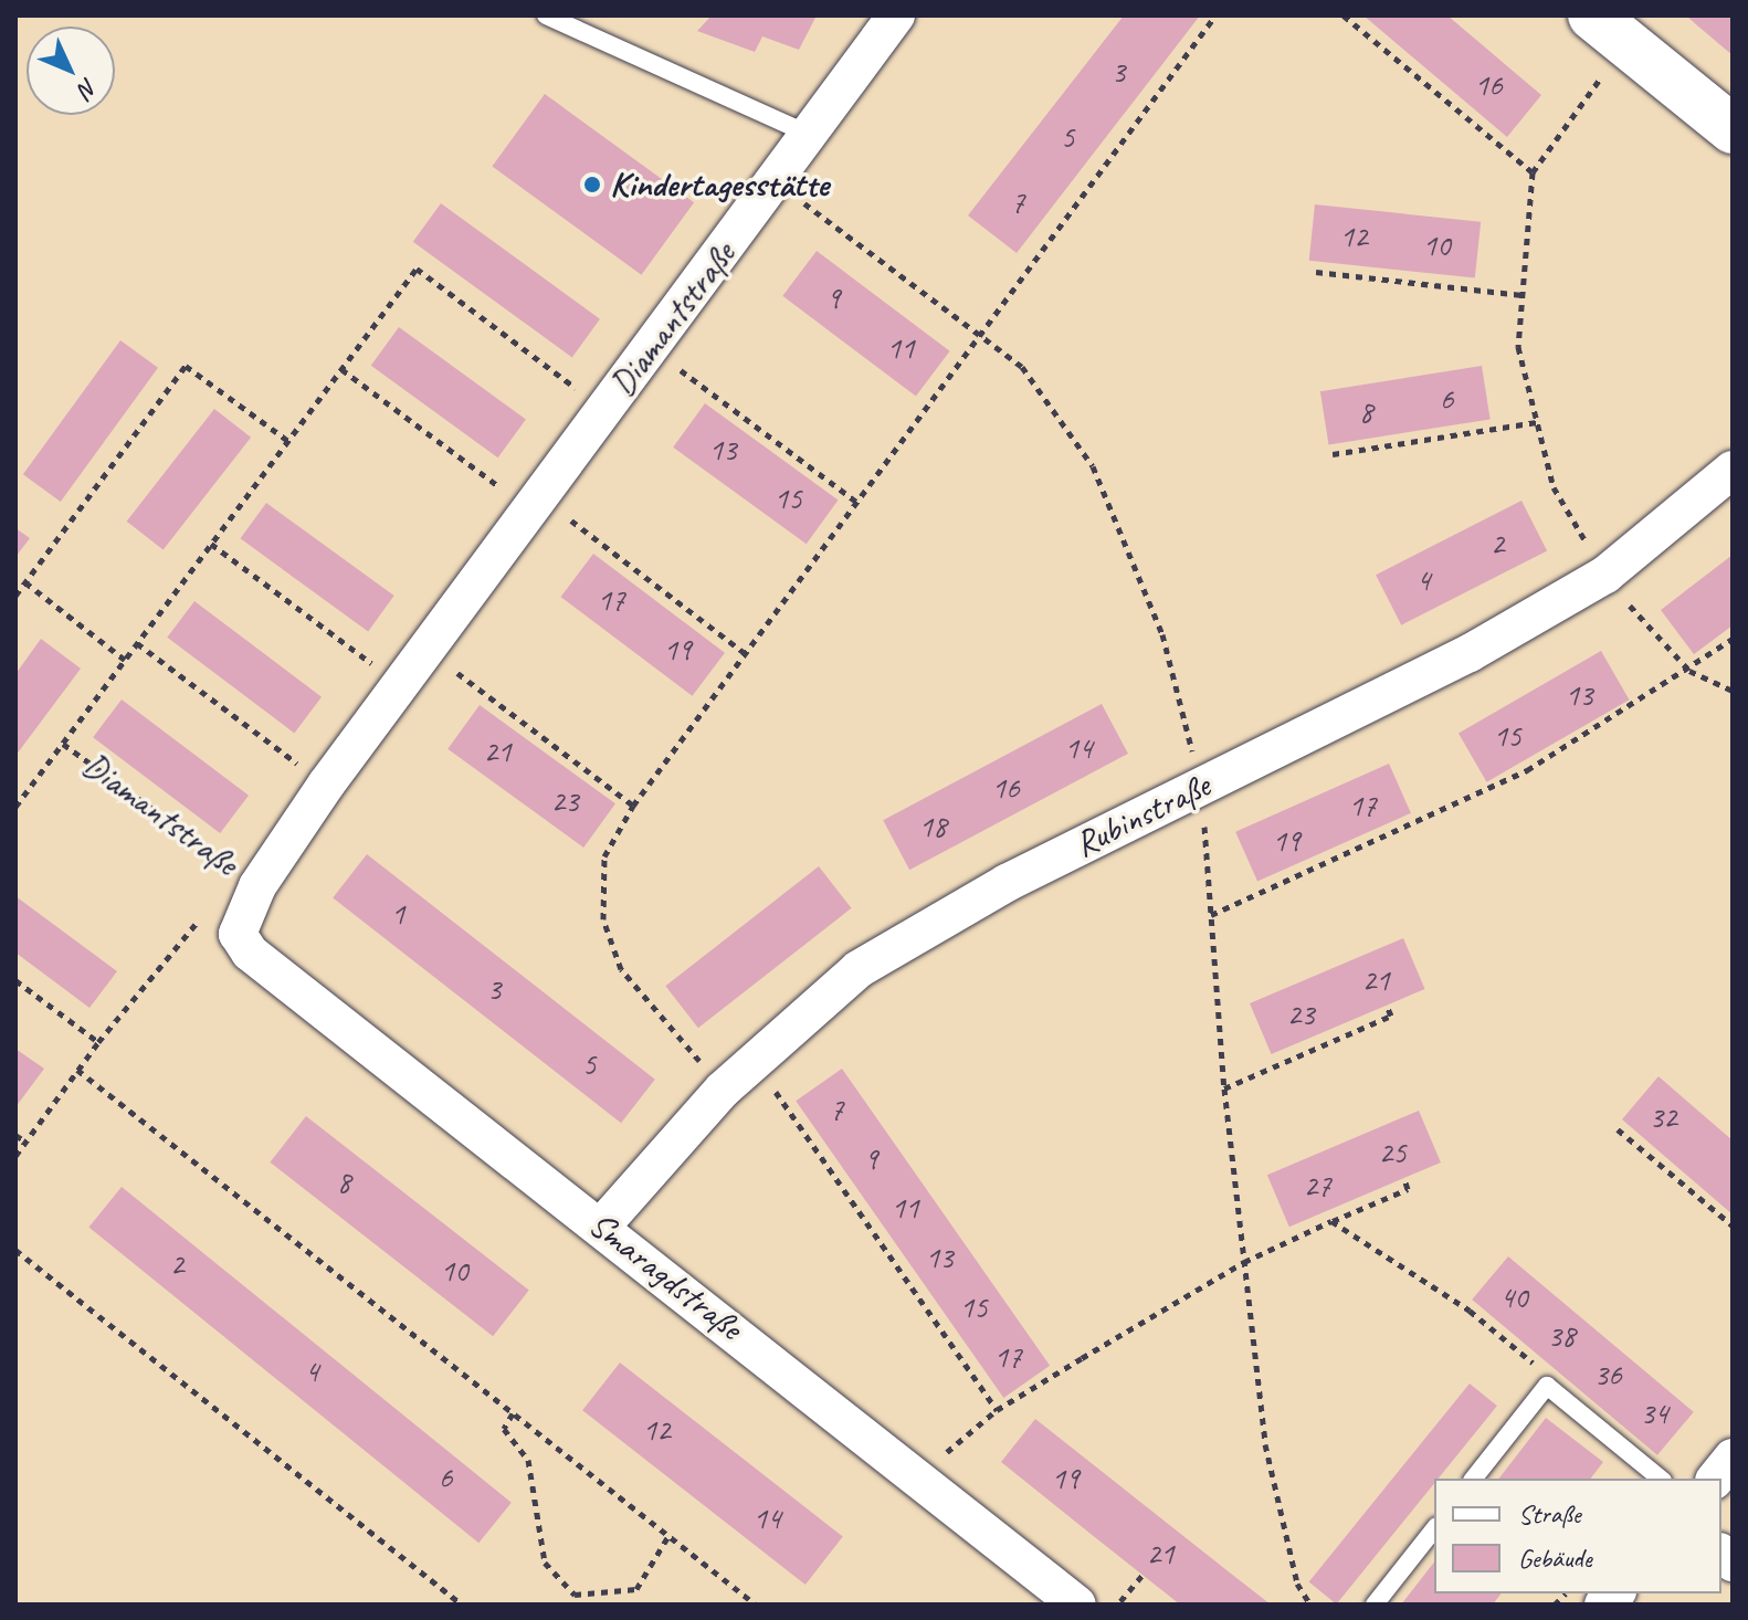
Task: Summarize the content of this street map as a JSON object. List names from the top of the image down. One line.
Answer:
{"streets":{"street":["Diamantstraße","Rubinstraße","Smaragdstraße"]},"crossings":[["Diamantstraße","Smaragdstraße"],["Rubinstraße","Smaragdstraße"]],"places":["Kindertagesstätte"],"house_numbers":["3","16","5","7","12","10","9","11","6","8","13","15","2","4","17","19","13","15","14","21","16","23","17","18","19","1","21","3","23","5","7","32","25","9","8","27","11","13","2","10","40","15","38","17","4","36","34","12","6","19","14","21"],"legend":["Straße","Gebäude"],"north":"bottom right"}
